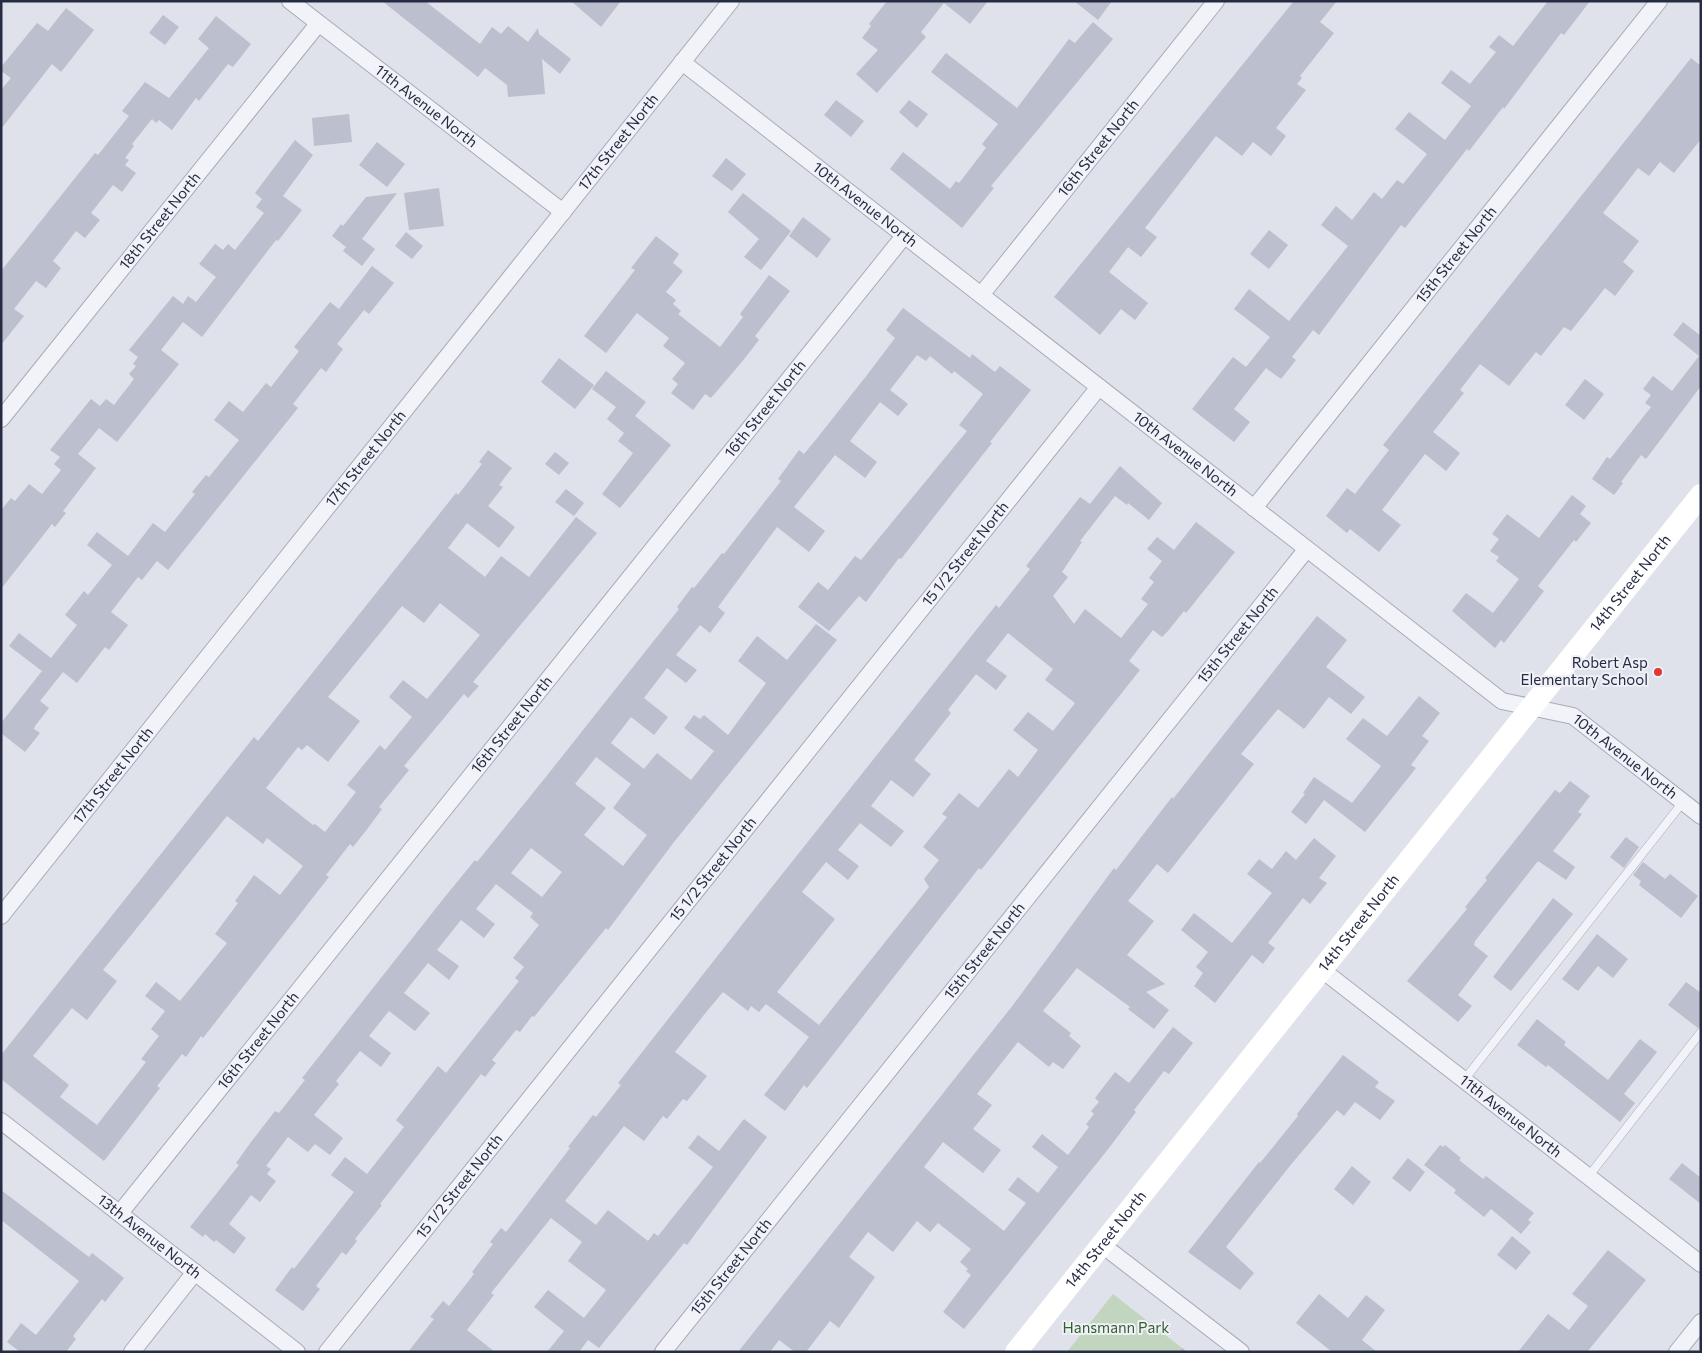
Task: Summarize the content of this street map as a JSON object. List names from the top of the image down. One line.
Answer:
{"streets":{"street":["11th Avenue North","17th Street North","16th Street North","10th Avenue North","18th Street North","15th Street North","15 1/2 Street North","14th Street North","13th Avenue North"]},"crossings":[["11th Avenue North","17th Street North"],["11th Avenue North","18th Street North"],["11th Avenue North","14th Street North"],["17th Street North","10th Avenue North"],["16th Street North","10th Avenue North"],["16th Street North","13th Avenue North"],["10th Avenue North","15th Street North"],["10th Avenue North","15 1/2 Street North"],["10th Avenue North","14th Street North"]],"parks":["Hansmann Park"],"places":["Robert Asp Elementary School"]}
